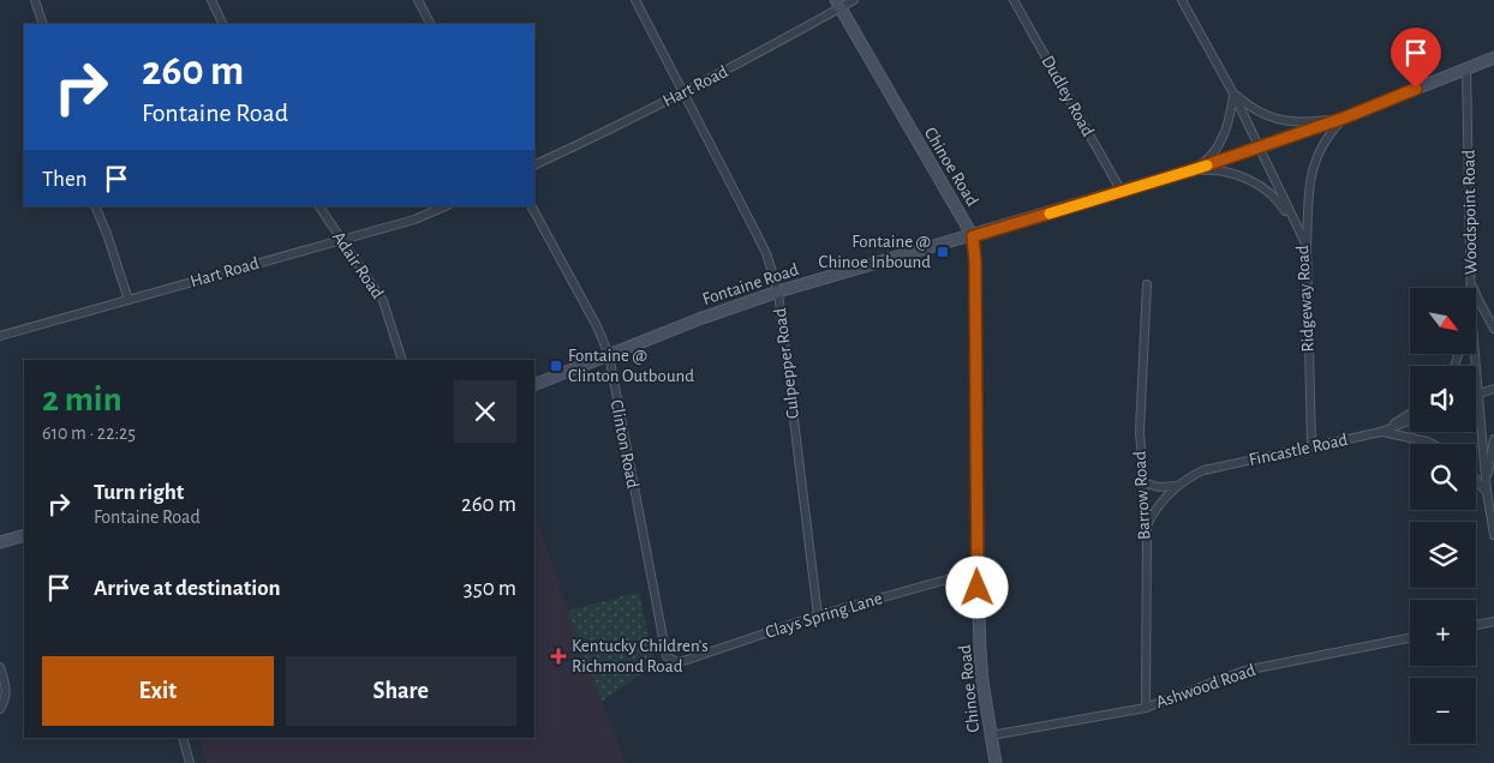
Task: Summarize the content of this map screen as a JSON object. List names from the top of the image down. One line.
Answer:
{"streets":{"street":["Hart Road","Dudley Road","Chinoe Road","Woodspoint Road","Adair Road","Fontaine Road","Ridgeway Road","Culpepper Road","Clinton Road","Fincastle Road","Barrow Road","Clays Spring Lane","Ashwood Road"]},"crossings":[["Hart Road","Chinoe Road"],["Hart Road","Adair Road"],["Hart Road","Culpepper Road"],["Dudley Road","Fontaine Road"],["Chinoe Road","Fontaine Road"],["Chinoe Road","Clays Spring Lane"],["Chinoe Road","Ashwood Road"],["Woodspoint Road","Fontaine Road"],["Fontaine Road","Ridgeway Road"],["Fontaine Road","Culpepper Road"],["Fontaine Road","Clinton Road"],["Ridgeway Road","Fincastle Road"],["Culpepper Road","Clays Spring Lane"],["Clinton Road","Clays Spring Lane"],["Fincastle Road","Barrow Road"],["Barrow Road","Ashwood Road"]],"places":{"transit":["Fontaine @ Chinoe Inbound","Fontaine @ Clinton Outbound"],"health":["Kentucky Children's Richmond Road"]},"north":"bottom right","page":{"turn":["260 m","Fontaine Road"],"then":"Then","map_buttons":["+","−"],"heading":["2 min","610 m · 22:25"],"list":[{"name":"Turn right","note":"Fontaine Road","value":"260 m"},{"name":"Arrive at destination","value":"350 m"}],"buttons":["Exit","Share"]}}
